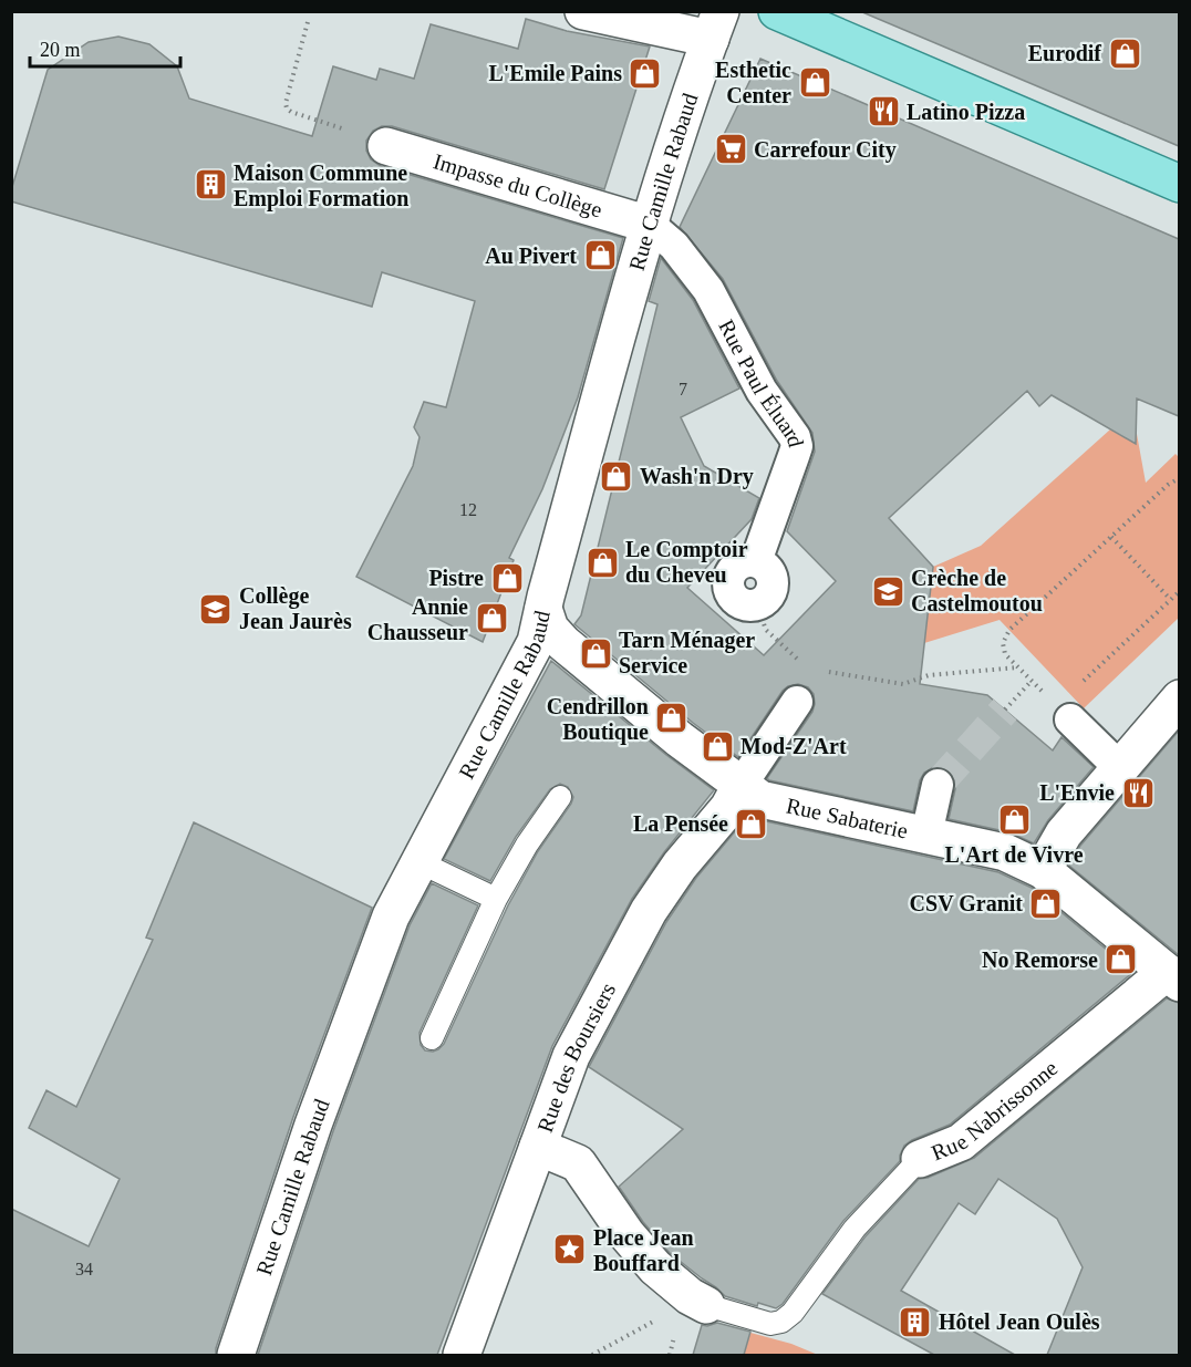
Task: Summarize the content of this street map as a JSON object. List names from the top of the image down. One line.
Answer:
{"streets":{"street":["Rue Camille Rabaud","Impasse du Collège","Rue Paul Éluard","Rue Sabaterie","Rue des Boursiers","Rue Nabrissonne"]},"crossings":[["Rue Camille Rabaud","Impasse du Collège"],["Rue Camille Rabaud","Rue Paul Éluard"],["Rue Camille Rabaud","Rue Sabaterie"],["Impasse du Collège","Rue Paul Éluard"],["Rue Sabaterie","Rue des Boursiers"],["Rue Sabaterie","Rue Nabrissonne"]],"places":{"shop":["Eurodif","L'Emile Pains","Esthetic Center","Au Pivert","Wash'n Dry","Le Comptoir du Cheveu","Pistre","Annie Chausseur","Tarn Ménager Service","Cendrillon Boutique","Mod-Z'Art","L'Art de Vivre","La Pensée","CSV Granit","No Remorse"],"restaurant":["Latino Pizza","L'Envie"],"supermarket":["Carrefour City"],"building":["Maison Commune Emploi Formation","Hôtel Jean Oulès"],"school or university":["Crèche de Castelmoutou","Collège Jean Jaurès"],"place":["Place Jean Bouffard"]},"house_numbers":["7","12","34"],"scale_bar":"20 m"}
